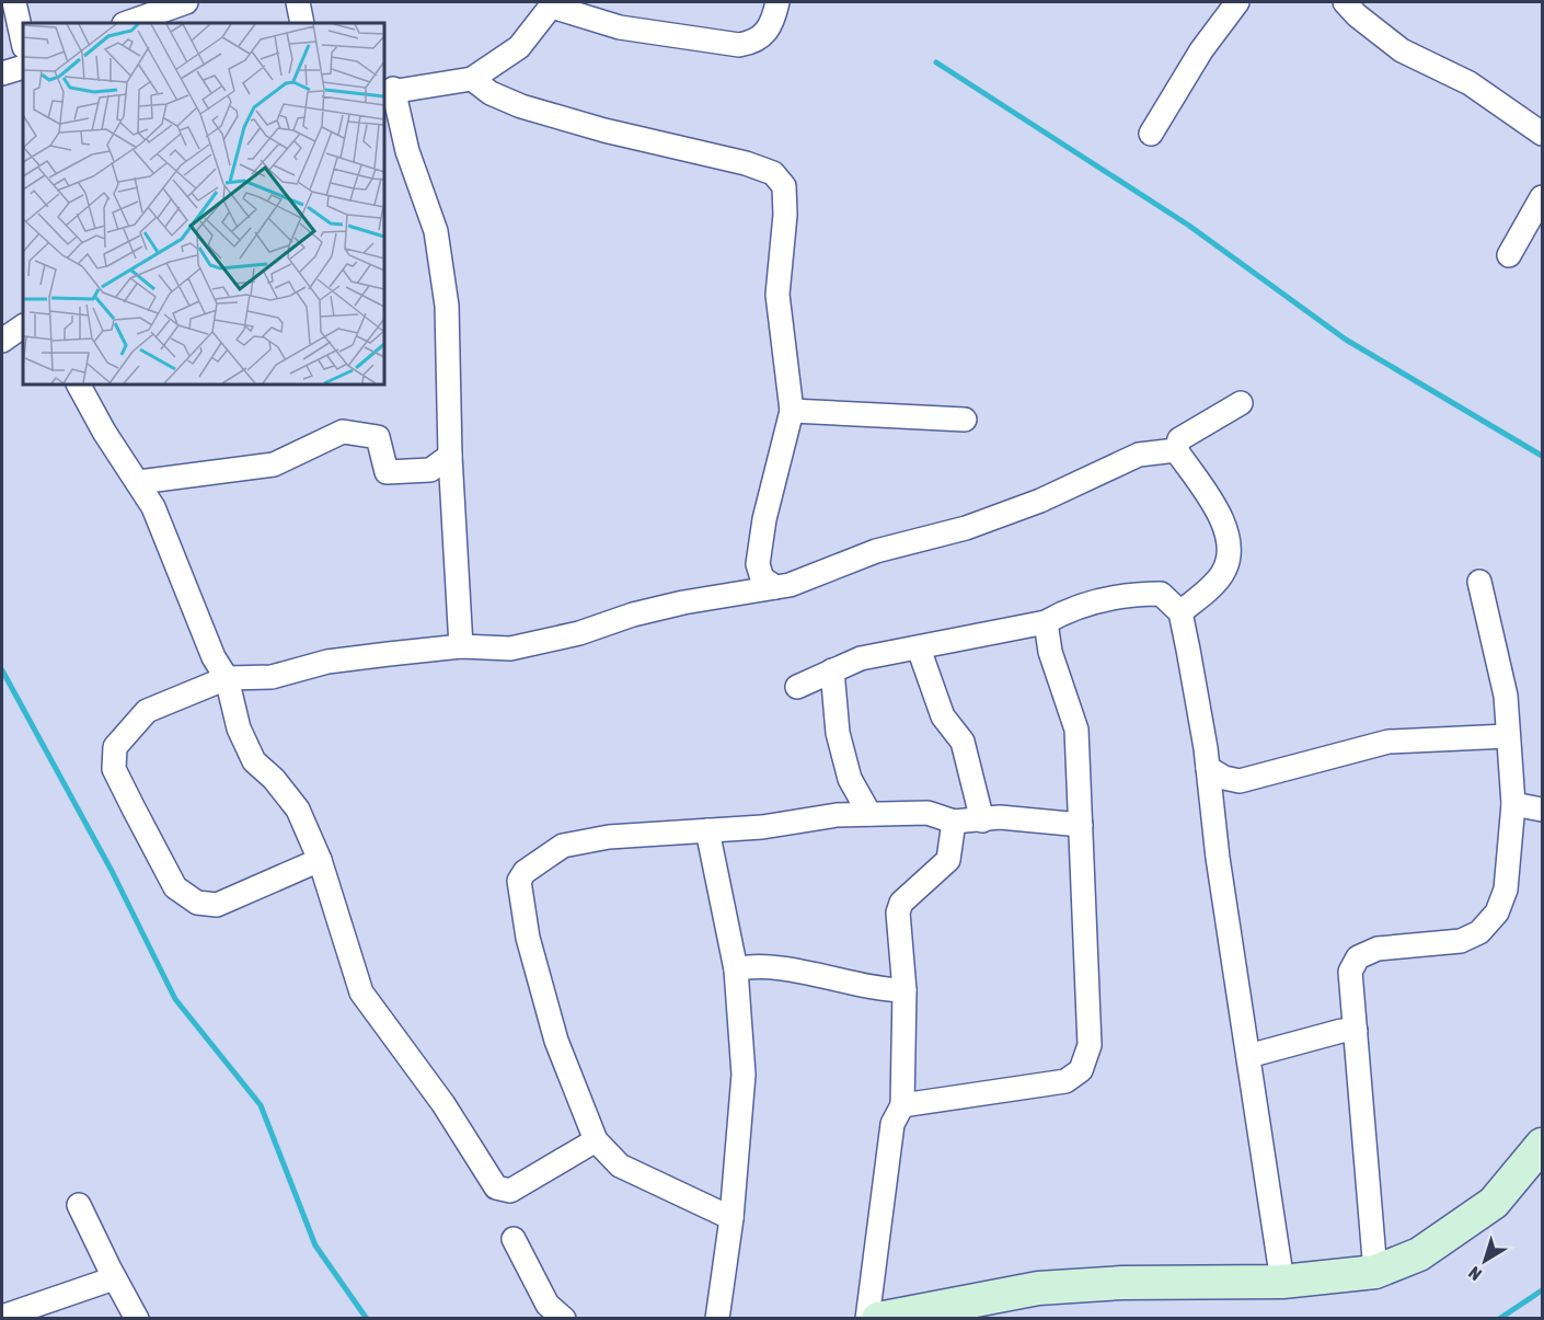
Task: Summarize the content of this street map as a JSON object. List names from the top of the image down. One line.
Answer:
{"north":"bottom left"}
